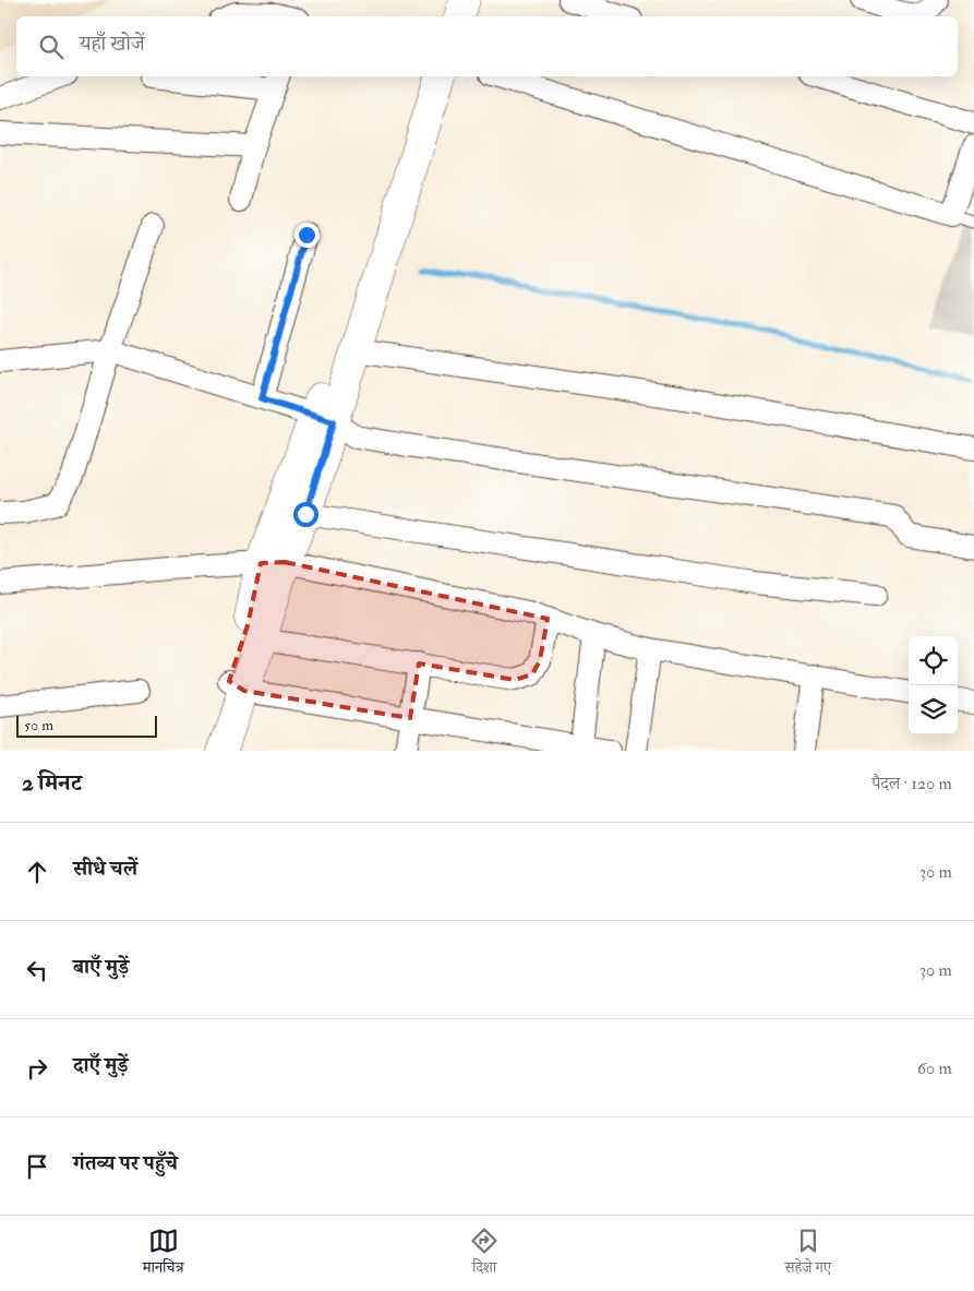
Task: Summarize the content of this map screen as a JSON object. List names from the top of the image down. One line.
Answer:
{"scale_bar":"50 m","page":{"search":"यहाँ खोजें","scale":"50 m","heading":["2 मिनट","पैदल · 120 m"],"list":[["सीधे चलें","30 m"],["बाएँ मुड़ें","30 m"],["दाएँ मुड़ें","60 m"],"गंतव्य पर पहुँचे"],"nav":["मानचित्र","दिशा","सहेजे गए"]}}
